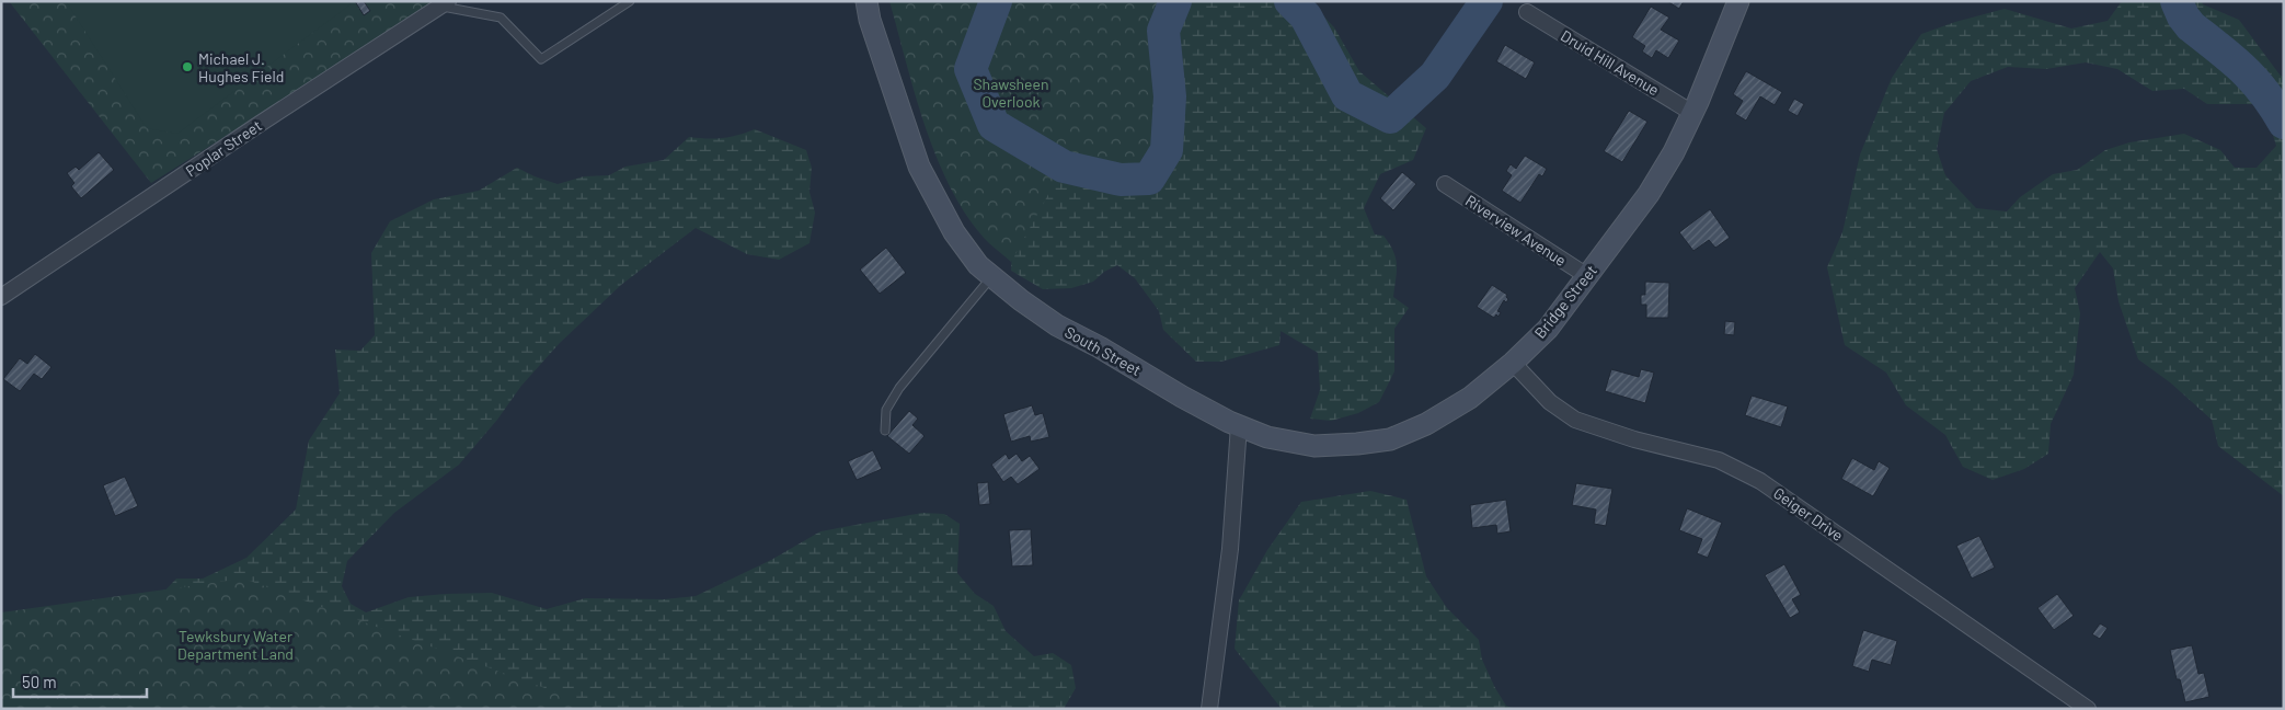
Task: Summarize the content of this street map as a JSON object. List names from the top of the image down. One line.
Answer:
{"streets":{"street":["Druid Hill Avenue","Poplar Street","Riverview Avenue","Bridge Street","South Street","Geiger Drive"]},"crossings":[["Druid Hill Avenue","Bridge Street"],["Riverview Avenue","Bridge Street"],["Bridge Street","South Street"],["Bridge Street","Geiger Drive"]],"parks":["Shawsheen Overlook","Tewksbury Water Department Land"],"places":["Michael J. Hughes Field"],"scale_bar":"50 m"}
